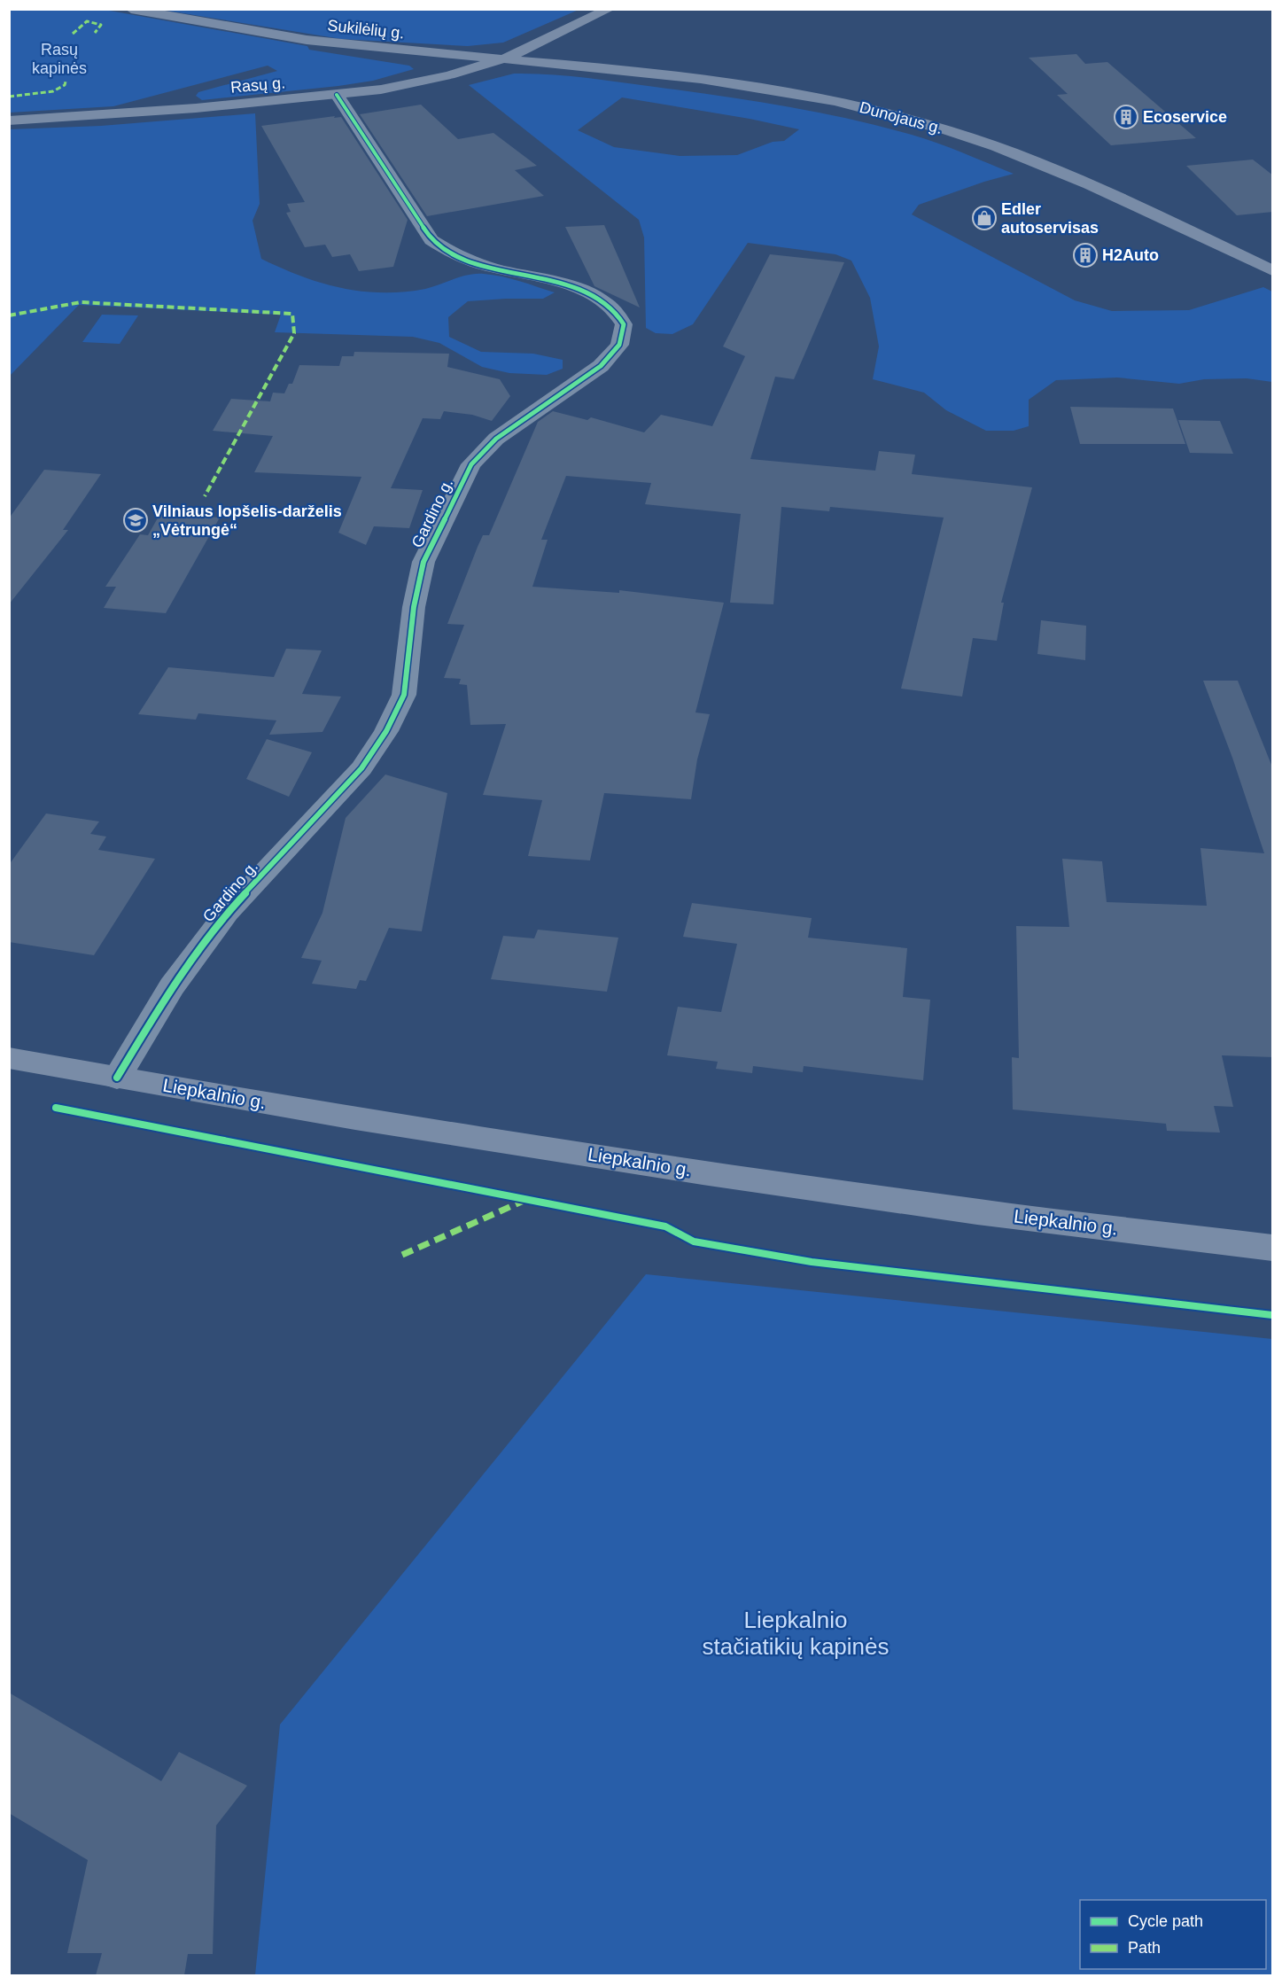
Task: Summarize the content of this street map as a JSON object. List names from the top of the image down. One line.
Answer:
{"streets":{"main road":["Sukilėlių g.","Rasų g.","Dunojaus g.","Liepkalnio g."],"street":["Gardino g."]},"crossings":[["Sukilėlių g.","Rasų g."],["Sukilėlių g.","Dunojaus g."],["Rasų g.","Dunojaus g."],["Rasų g.","Gardino g."],["Gardino g.","Liepkalnio g."]],"parks":["Rasų kapinės","Liepkalnio stačiatikių kapinės"],"places":{"building":["Ecoservice","H2Auto"],"shop":["Edler autoservisas"],"school or university":["Vilniaus lopšelis-darželis „Vėtrungė“"]},"legend":["Cycle path","Path"]}
